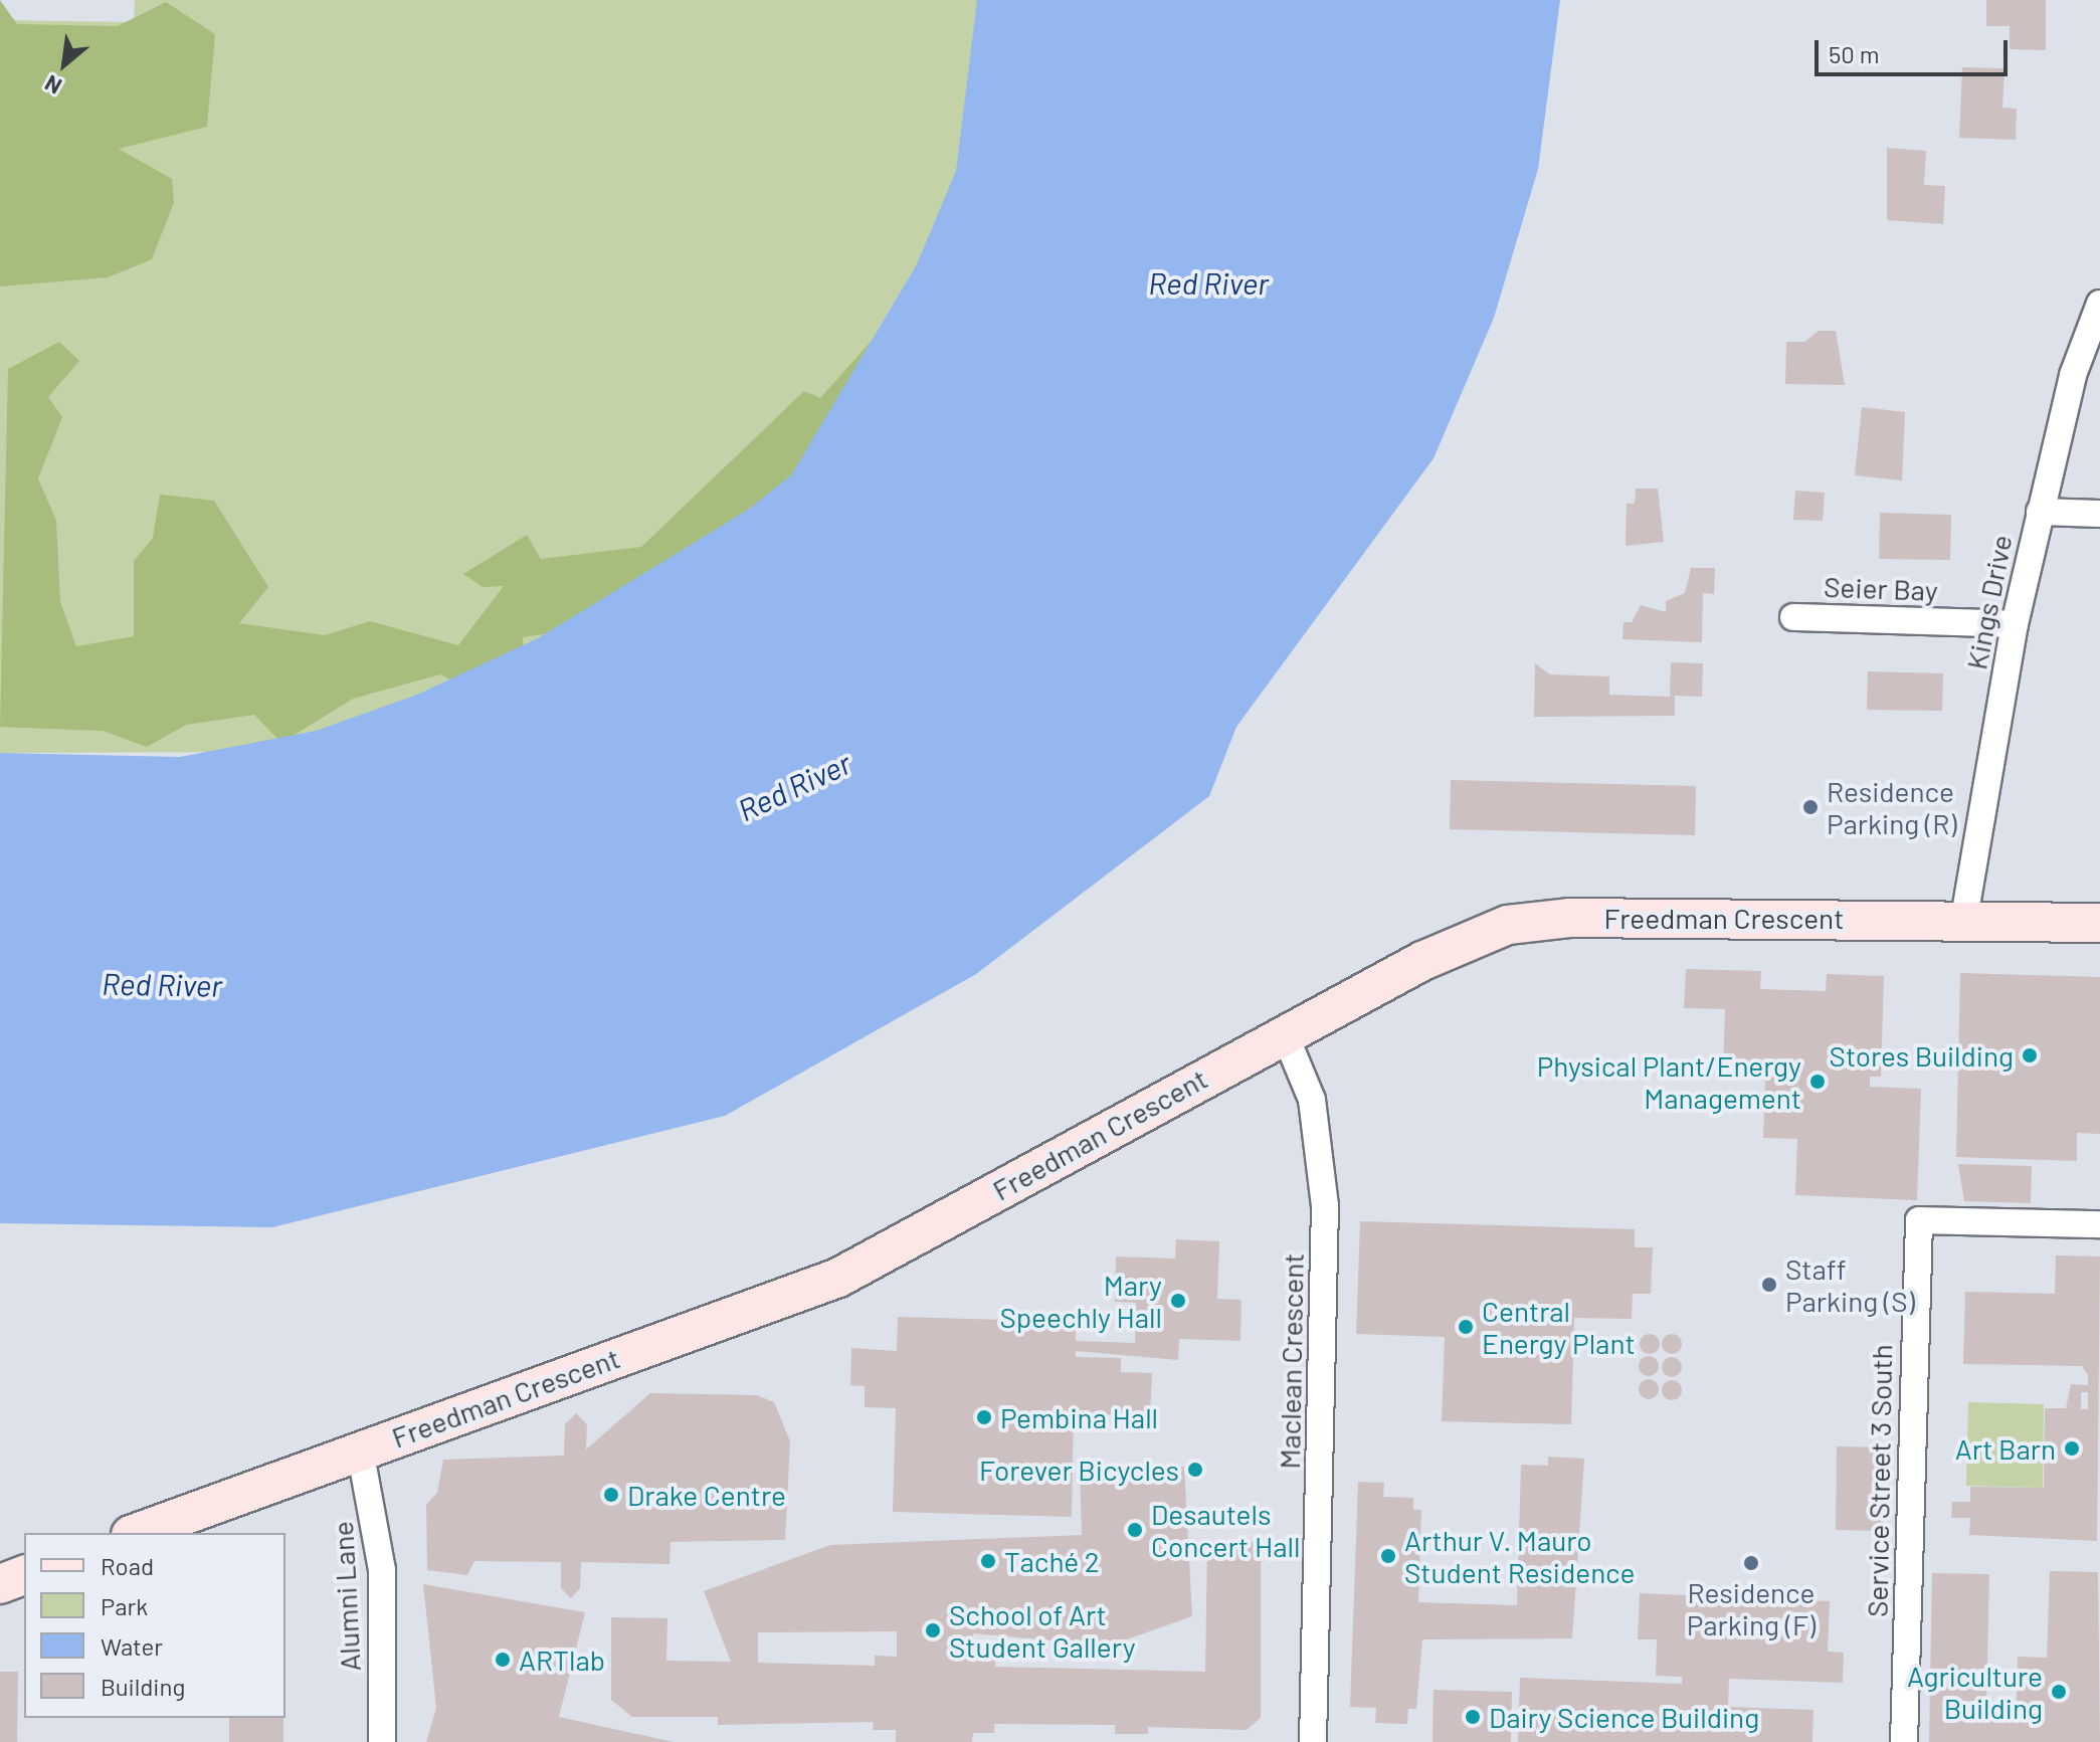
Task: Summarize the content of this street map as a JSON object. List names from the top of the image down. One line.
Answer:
{"streets":{"street":["Seier Bay","Kings Drive","Freedman Crescent","Maclean Crescent","Service Street 3 South","Alumni Lane"]},"crossings":[["Seier Bay","Kings Drive"],["Kings Drive","Freedman Crescent"],["Freedman Crescent","Maclean Crescent"],["Freedman Crescent","Alumni Lane"]],"water":["Red River"],"places":["Residence Parking (R)","Stores Building","Physical Plant/Energy Management","Staff Parking (S)","Mary Speechly Hall","Central Energy Plant","Pembina Hall","Art Barn","Forever Bicycles","Drake Centre","Desautels Concert Hall","Arthur V. Mauro Student Residence","Taché 2","Residence Parking (F)","School of Art Student Gallery","ARTlab","Agriculture Building","Dairy Science Building"],"legend":["Road","Park","Water","Building"],"scale_bar":"50 m","north":"bottom left"}
